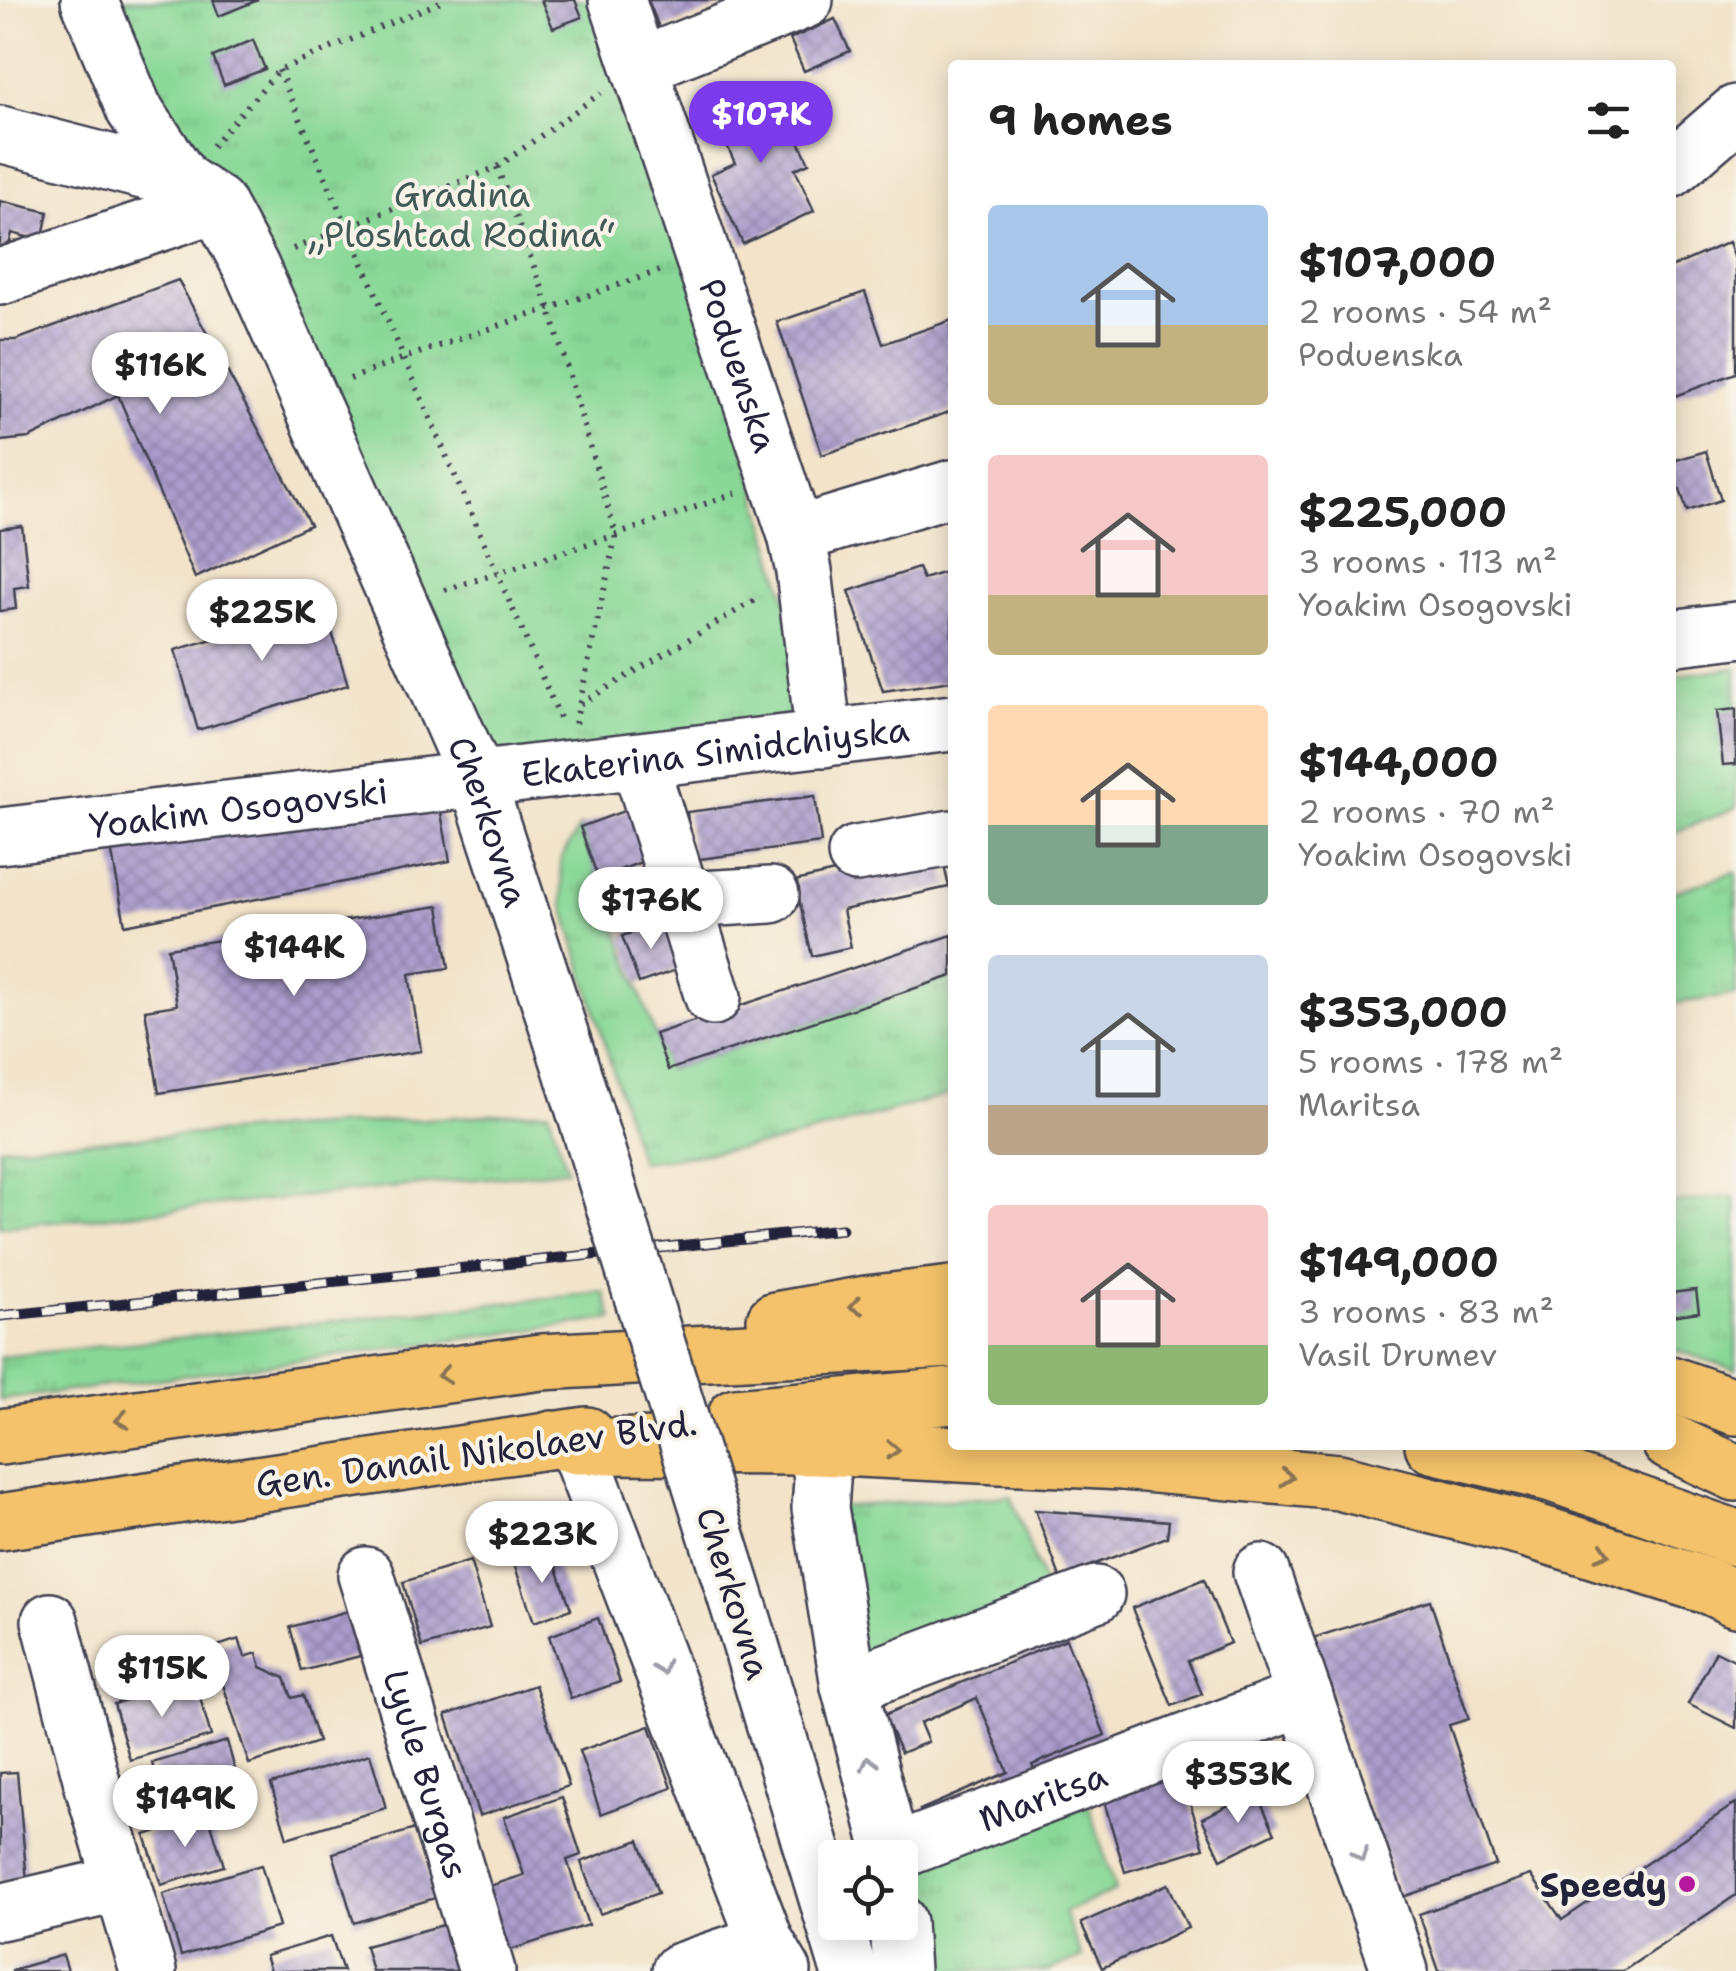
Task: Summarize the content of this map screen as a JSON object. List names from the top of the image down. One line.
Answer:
{"streets":{"main road":["Gen. Danail Nikolaev Blvd."],"street":["Poduenska","Ekaterina Simidchiyska","Yoakim Osogovski","Cherkovna","Lyule Burgas","Maritsa"]},"crossings":[["Poduenska","Ekaterina Simidchiyska"],["Ekaterina Simidchiyska","Yoakim Osogovski"],["Ekaterina Simidchiyska","Cherkovna"],["Yoakim Osogovski","Cherkovna"]],"parks":["Gradina „Ploshtad Rodina“"],"places":["Speedy"],"page":{"heading":"9 homes","price":["$107K","$116K","$225K","$176K","$144K","$223K","$115K","$353K","$149K"],"list":[{"name":"$107,000","note":"2 rooms · 54 m² · Poduenska"},{"name":"$225,000","note":"3 rooms · 113 m² · Yoakim Osogovski"},{"name":"$144,000","note":"2 rooms · 70 m² · Yoakim Osogovski"},{"name":"$353,000","note":"5 rooms · 178 m² · Maritsa"},{"name":"$149,000","note":"3 rooms · 83 m² · Vasil Drumev"}]}}
